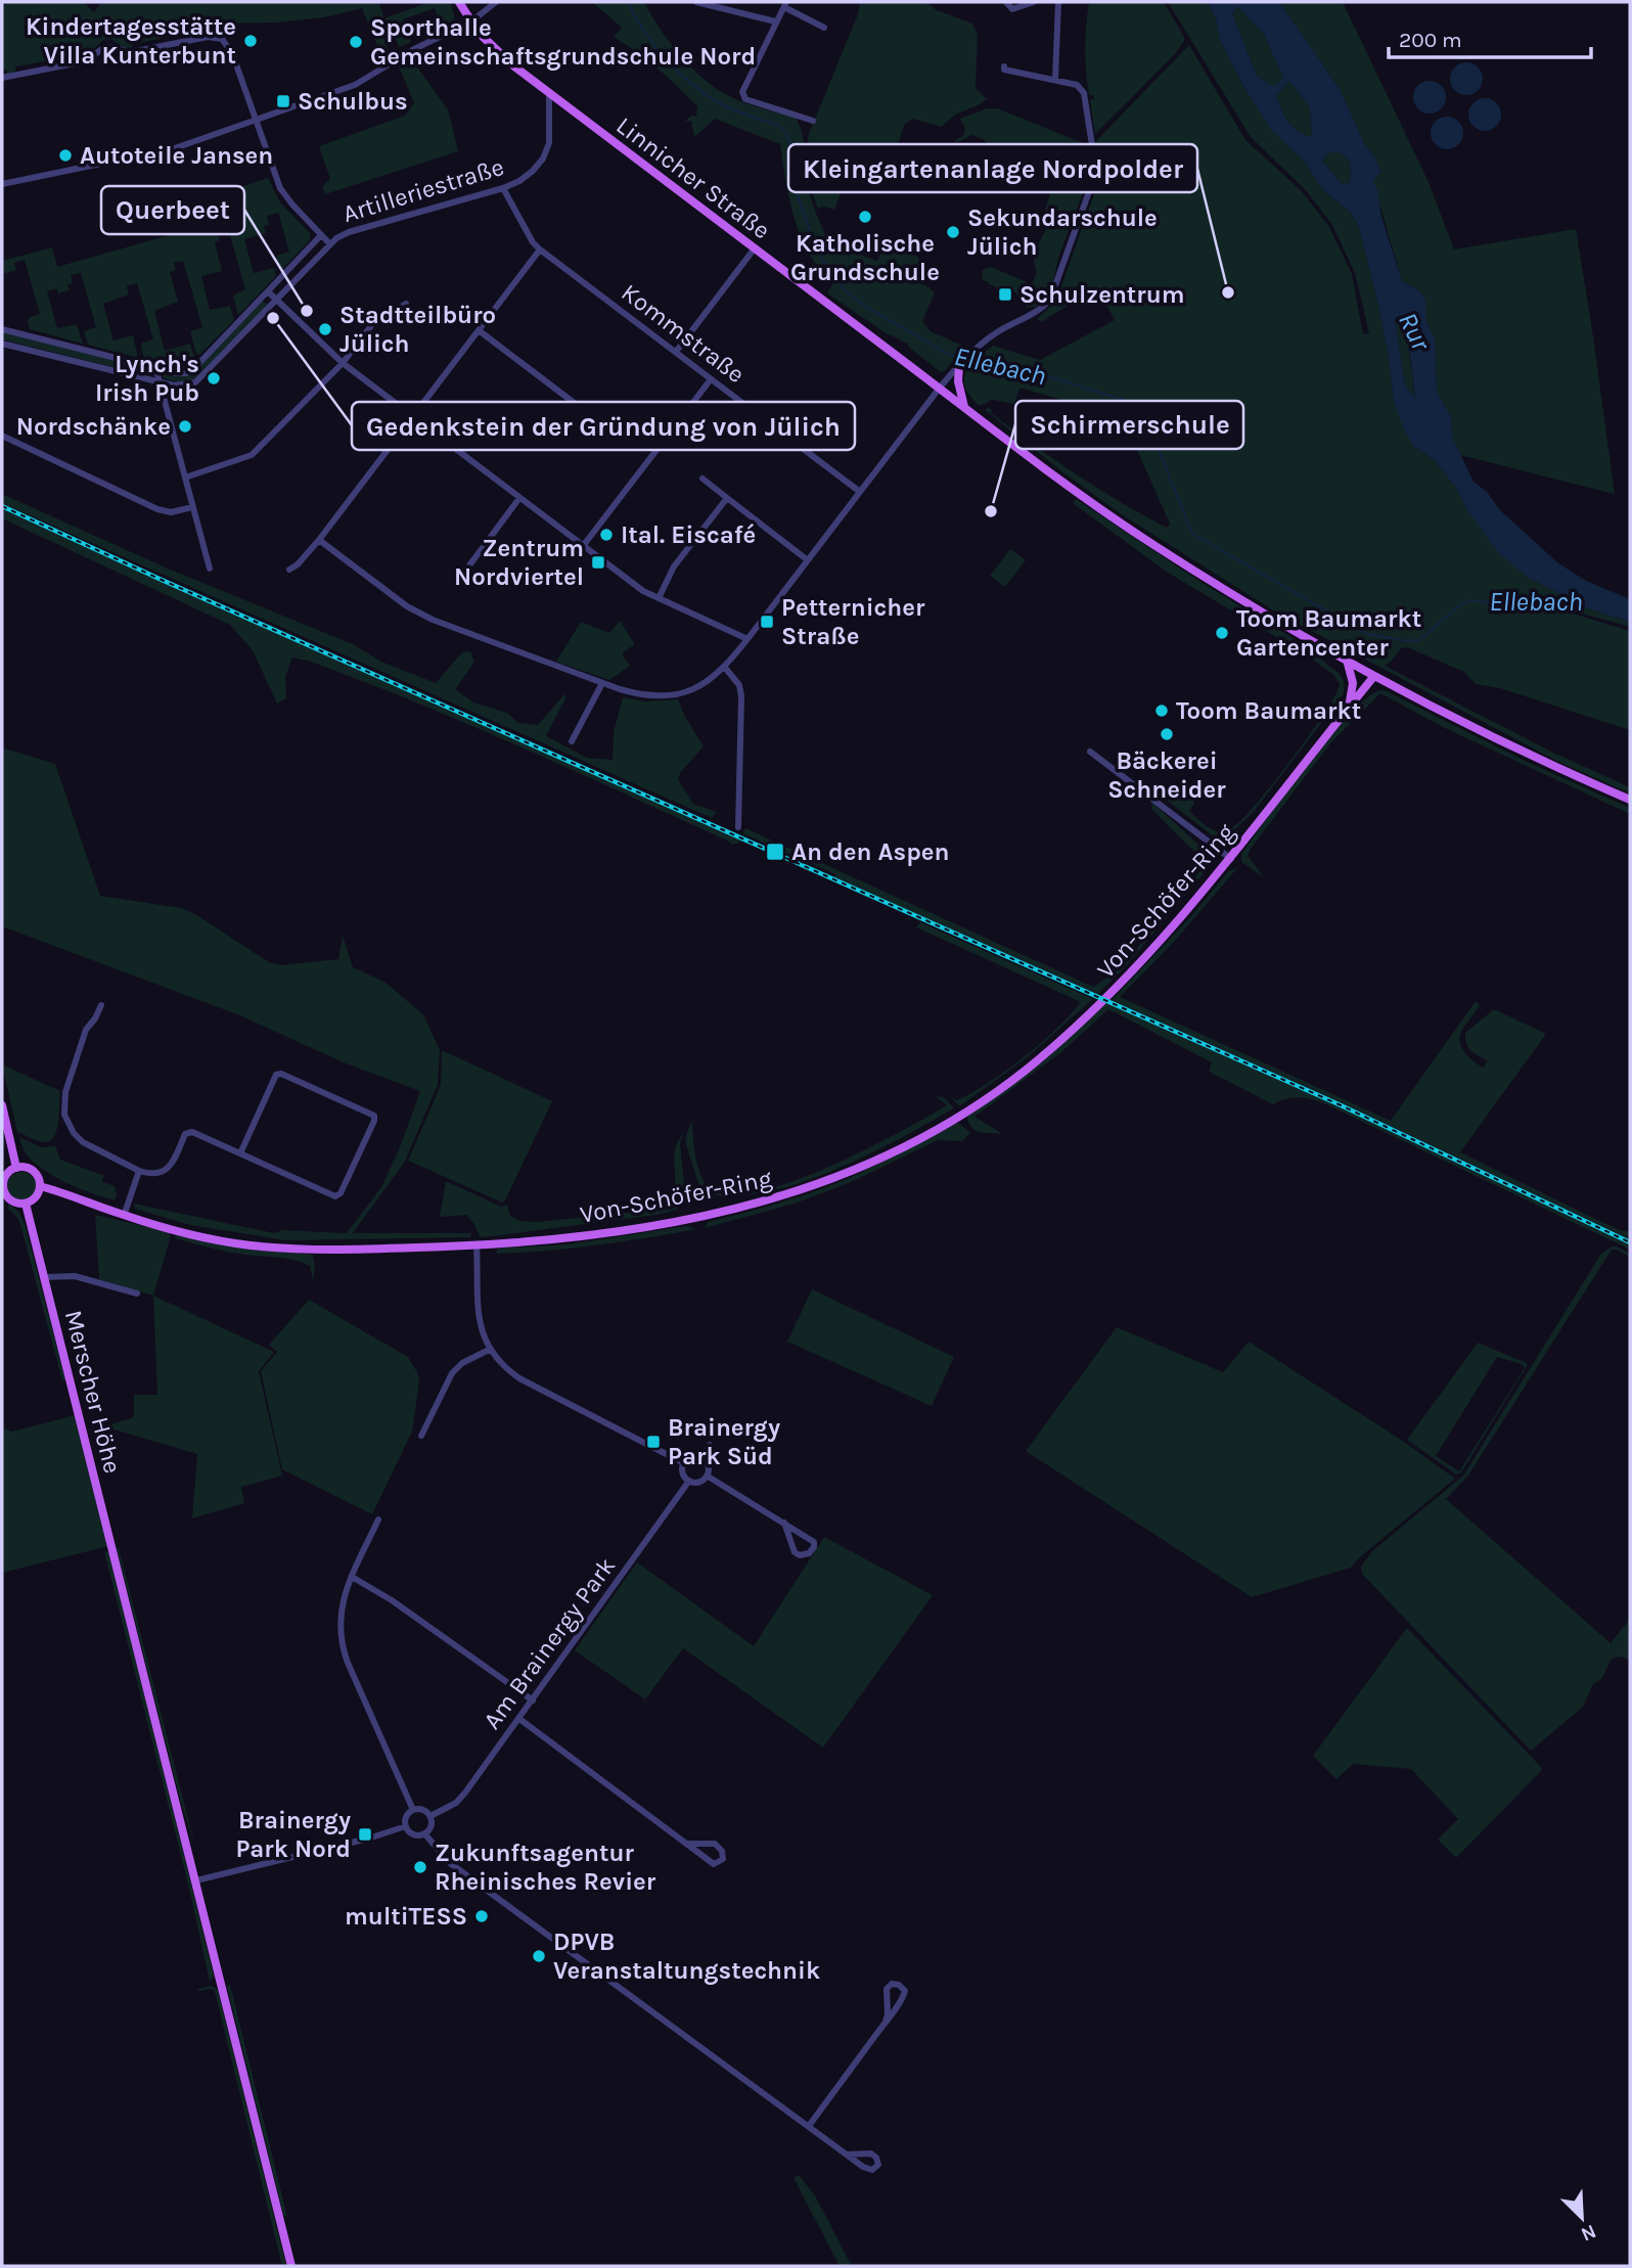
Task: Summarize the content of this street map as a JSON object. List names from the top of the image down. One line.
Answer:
{"streets":{"main road":["Linnicher Straße","Von-Schöfer-Ring","Merscher Höhe"],"street":["Artilleriestraße","Kommstraße","Am Brainergy Park"]},"crossings":[["Linnicher Straße","Artilleriestraße"],["Linnicher Straße","Von-Schöfer-Ring"],["Artilleriestraße","Kommstraße"],["Von-Schöfer-Ring","Merscher Höhe"]],"water":["Rur","Ellebach"],"places":{"other":["Kindertagesstätte Villa Kunterbunt","Sporthalle Gemeinschaftsgrundschule Nord","Autoteile Jansen","Katholische Grundschule","Sekundarschule Jülich","Kleingartenanlage Nordpolder","Querbeet","Gedenkstein der Gründung von Jülich","Stadtteilbüro Jülich","Lynch's Irish Pub","Nordschänke","Schirmerschule","Ital. Eiscafé","Toom Baumarkt Gartencenter","Toom Baumarkt","Bäckerei Schneider","Zukunftsagentur Rheinisches Revier","multiTESS","DPVB Veranstaltungstechnik"],"transit":["Schulbus","Schulzentrum","Zentrum Nordviertel","Petternicher Straße","An den Aspen","Brainergy Park Süd","Brainergy Park Nord"]},"scale_bar":"200 m","north":"bottom right"}
